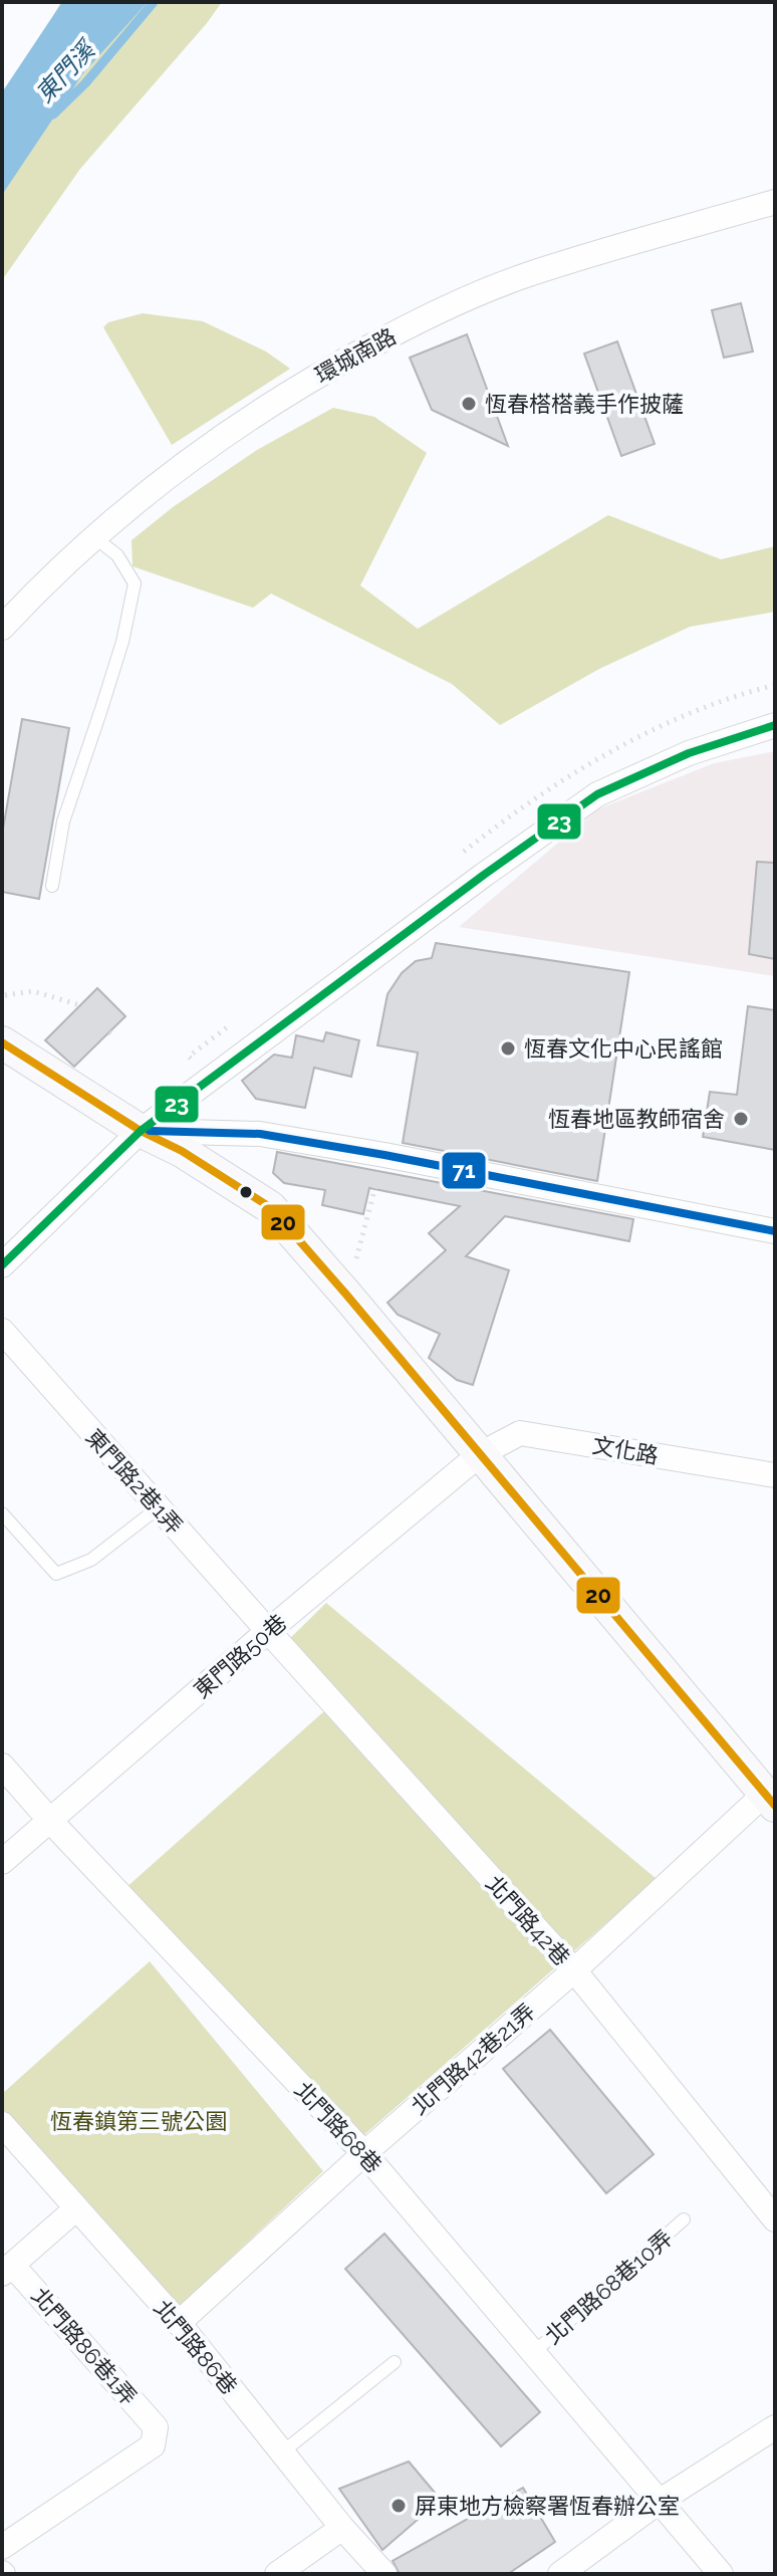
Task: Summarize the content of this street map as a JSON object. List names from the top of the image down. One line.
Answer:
{"streets":{"street":["環城南路","文化路","東門路2巷1弄","東門路50巷","北門路42巷","北門路42巷21弄","北門路68巷","北門路86巷1弄","北門路86巷"],"lane":["北門路68巷10弄"]},"crossings":[["文化路","東門路50巷"],["東門路2巷1弄","東門路50巷"],["東門路2巷1弄","北門路42巷"],["東門路50巷","北門路42巷"],["東門路50巷","北門路68巷"],["北門路42巷","北門路42巷21弄"],["北門路42巷21弄","北門路68巷"],["北門路42巷21弄","北門路86巷"],["北門路68巷","北門路68巷10弄"]],"water":["東門溪"],"parks":["恆春鎮第三號公園"],"places":["恆春榙榙義手作披薩","恆春文化中心民謠館","恆春地區教師宿舍","屏東地方檢察署恆春辦公室"],"lines":["transit line 23","transit line 20","transit line 71"]}
